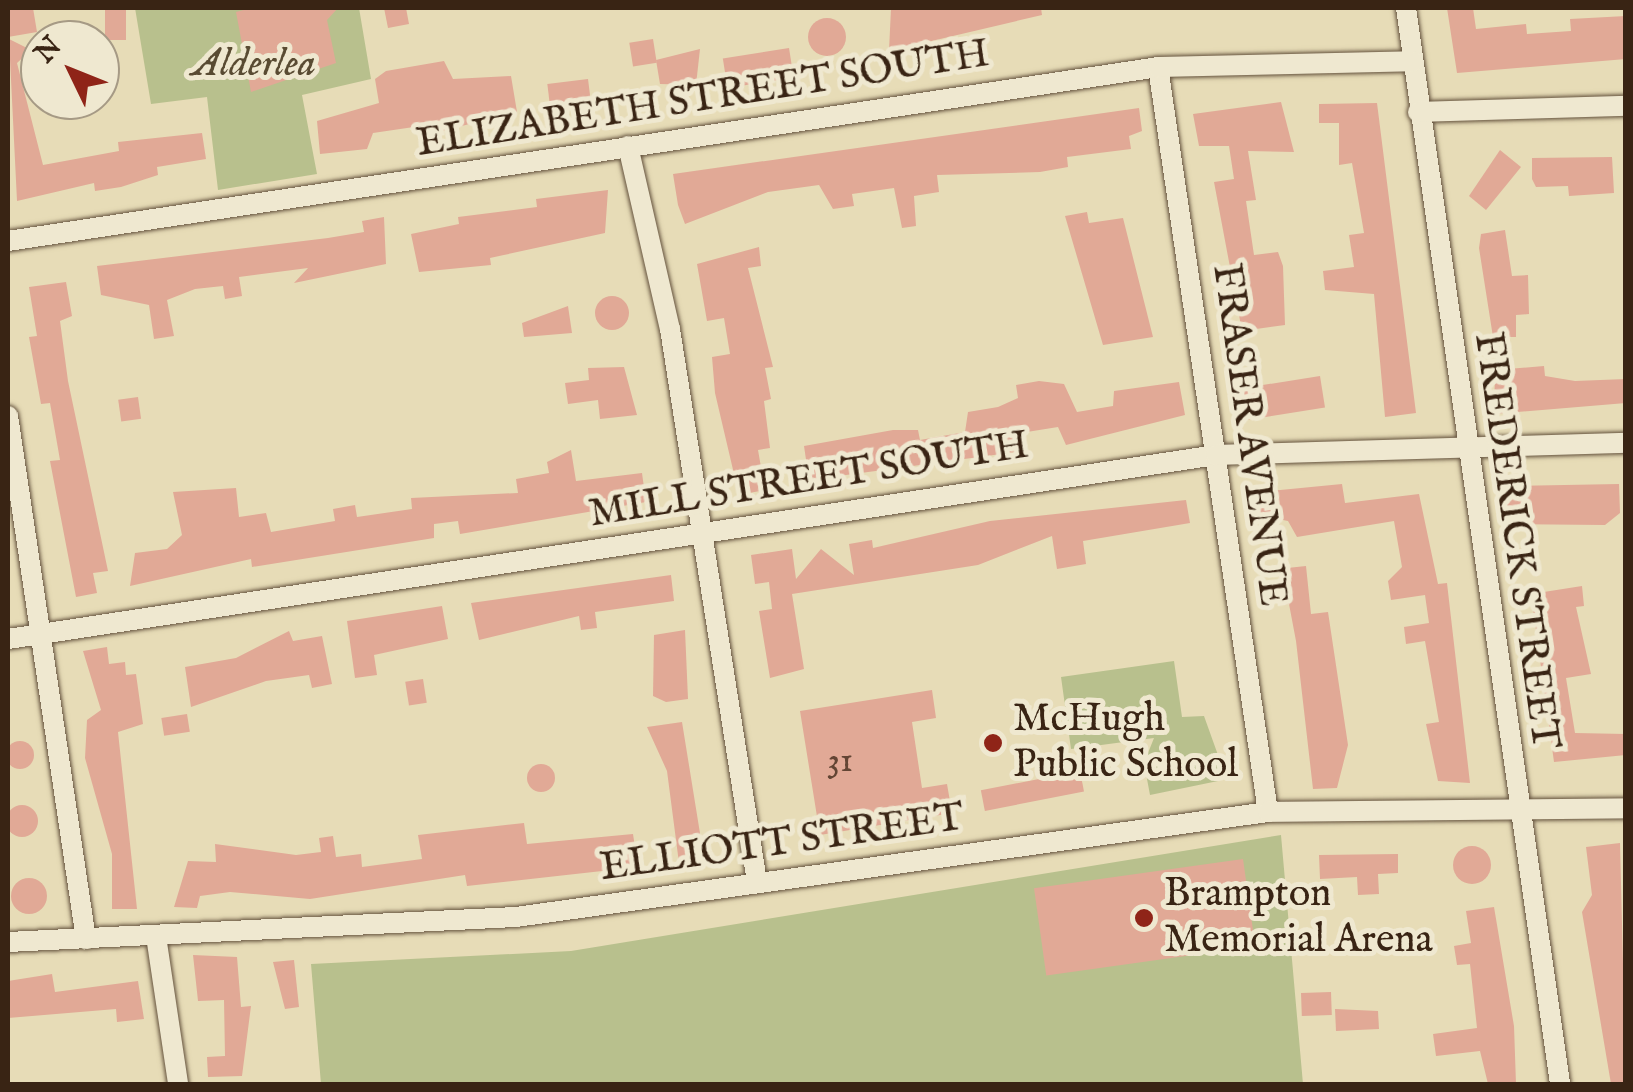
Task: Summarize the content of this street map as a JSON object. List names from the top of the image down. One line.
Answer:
{"streets":{"street":["ELIZABETH STREET SOUTH","FRASER AVENUE","MILL STREET SOUTH","FREDERICK STREET","ELLIOTT STREET"]},"crossings":[["ELIZABETH STREET SOUTH","FRASER AVENUE"],["ELIZABETH STREET SOUTH","FREDERICK STREET"],["FRASER AVENUE","MILL STREET SOUTH"],["FRASER AVENUE","ELLIOTT STREET"],["MILL STREET SOUTH","FREDERICK STREET"],["FREDERICK STREET","ELLIOTT STREET"]],"parks":["Alderlea"],"places":["McHugh Public School","Brampton Memorial Arena"],"house_numbers":["31"],"north":"top left"}
